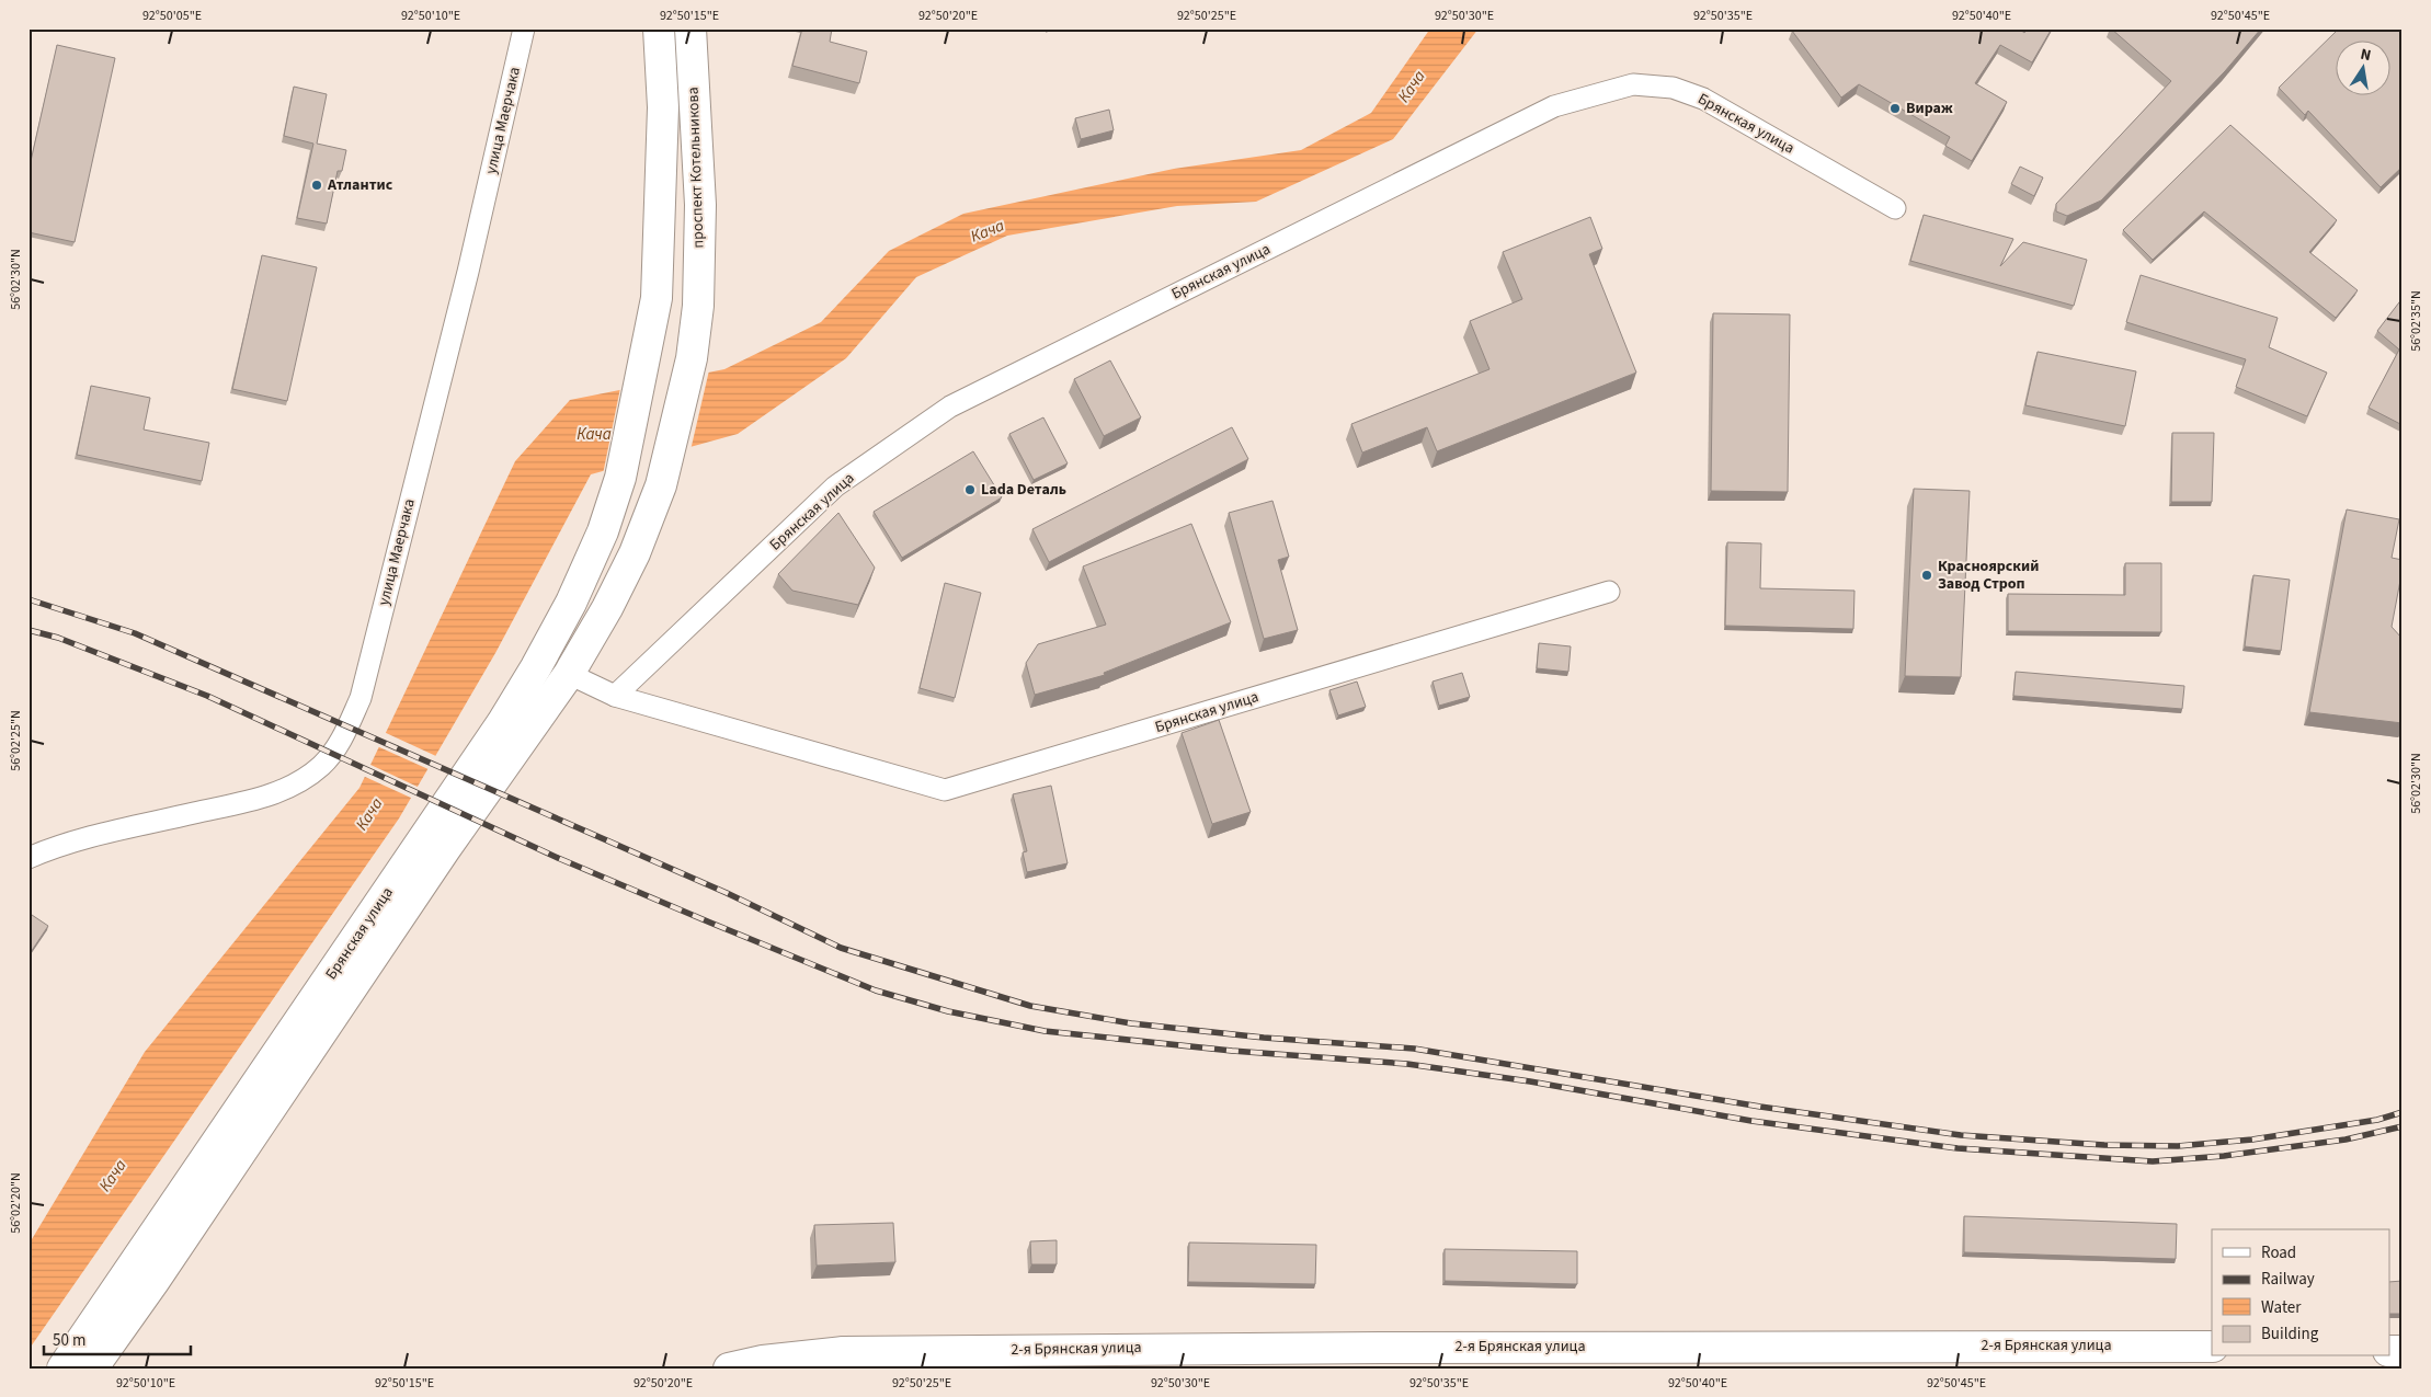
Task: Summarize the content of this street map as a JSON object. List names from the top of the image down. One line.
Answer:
{"streets":{"main road":["Брянская улица","проспект Котельникова","2-я Брянская улица"],"street":["улица Маерчака"]},"crossings":[["Брянская улица","проспект Котельникова"]],"water":["Кача"],"places":["Вираж","Атлантис","Lada Dеталь","Красноярский Завод Строп"],"legend":["Road","Railway","Water","Building"],"scale_bar":"50 m","north":"top","coordinates":["92°50'05\"E","92°50'10\"E","92°50'15\"E","92°50'20\"E","92°50'25\"E","92°50'30\"E","92°50'35\"E","92°50'40\"E","92°50'45\"E","56°02'30\"N","56°02'35\"N","56°02'25\"N","56°02'20\"N"]}
